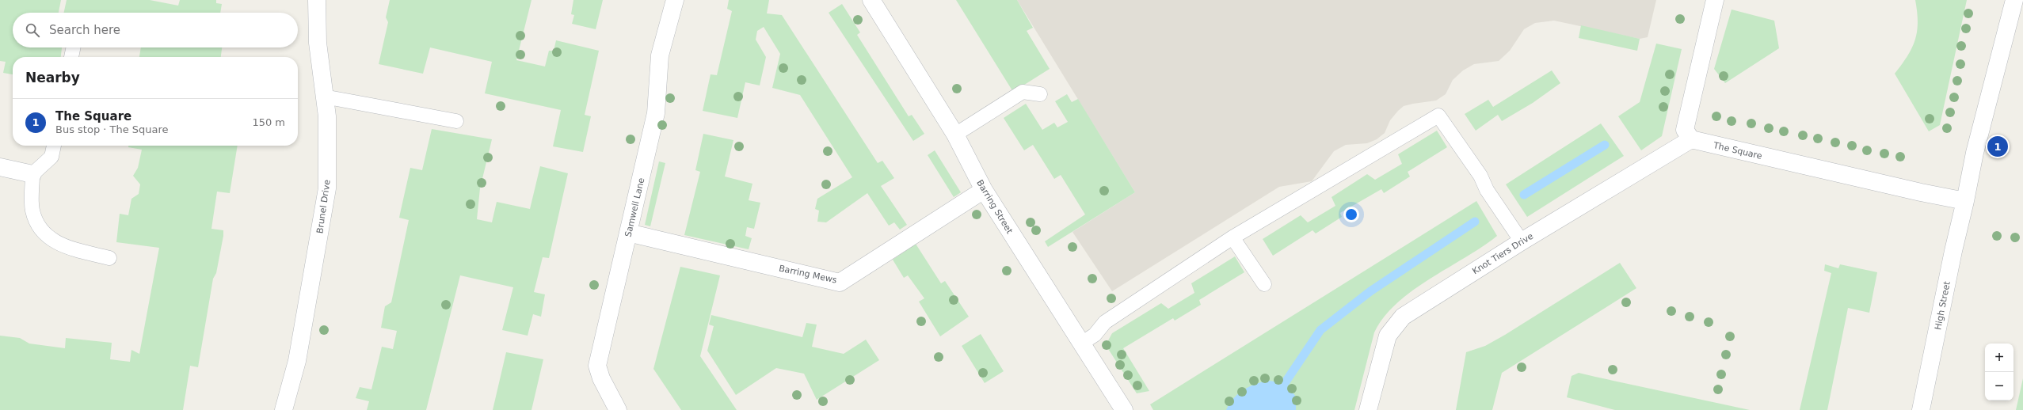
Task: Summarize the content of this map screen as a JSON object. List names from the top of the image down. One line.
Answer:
{"streets":{"street":["The Square","Brunel Drive","Barring Street","Samwell Lane","Knot Tiers Drive","Barring Mews","High Street"]},"crossings":[["The Square","Knot Tiers Drive"],["The Square","High Street"],["Barring Street","Barring Mews"],["Samwell Lane","Barring Mews"]],"page":{"search":"Search here","heading":"Nearby","list":[{"mark":"1","name":"The Square","note":"Bus stop · The Square","value":"150 m"}],"pins":"1","map_buttons":["+","−"]}}
